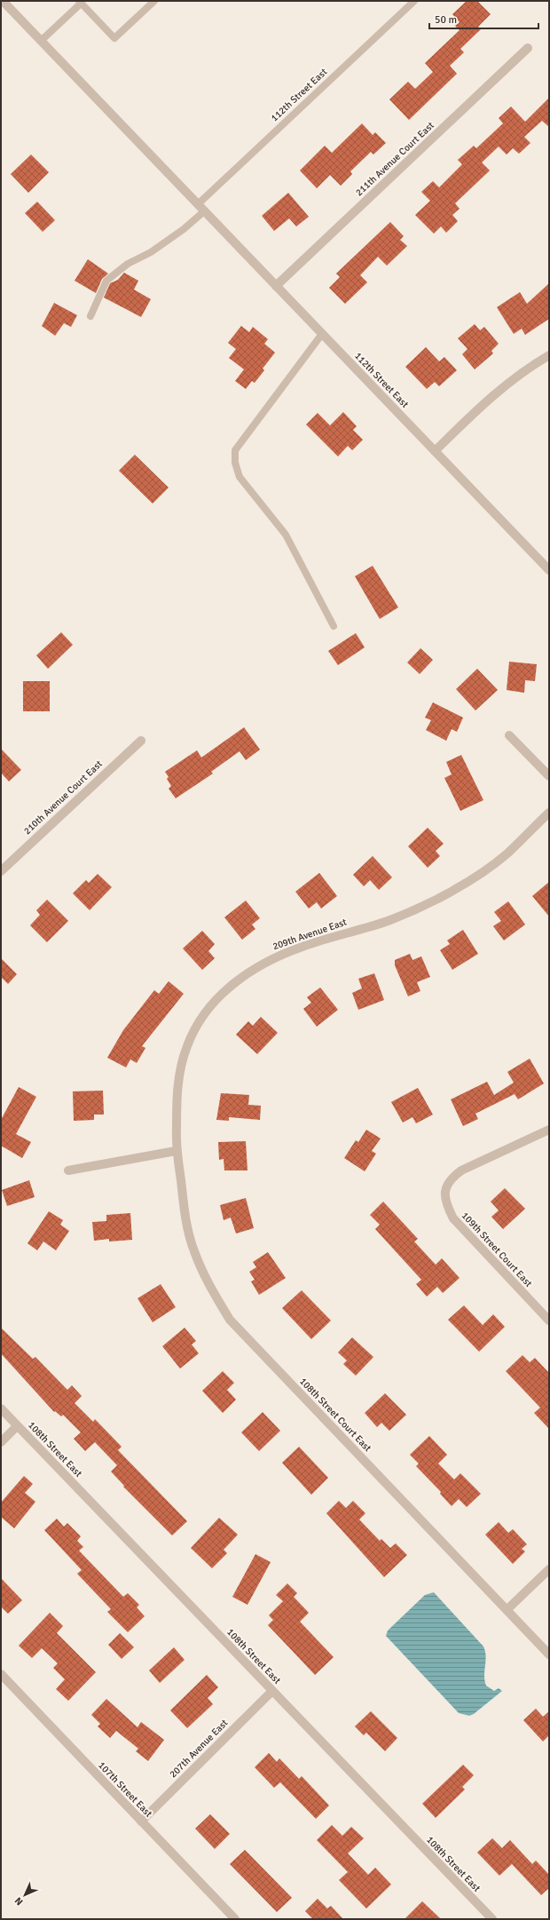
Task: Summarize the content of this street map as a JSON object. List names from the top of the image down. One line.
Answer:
{"streets":{"street":["112th Street East","211th Avenue Court East","210th Avenue Court East","209th Avenue East","109th Street Court East","108th Street Court East","108th Street East","207th Avenue East","107th Street East"]},"crossings":[["112th Street East","211th Avenue Court East"],["209th Avenue East","108th Street Court East"],["108th Street East","207th Avenue East"],["207th Avenue East","107th Street East"]],"scale_bar":"50 m","north":"bottom left"}
